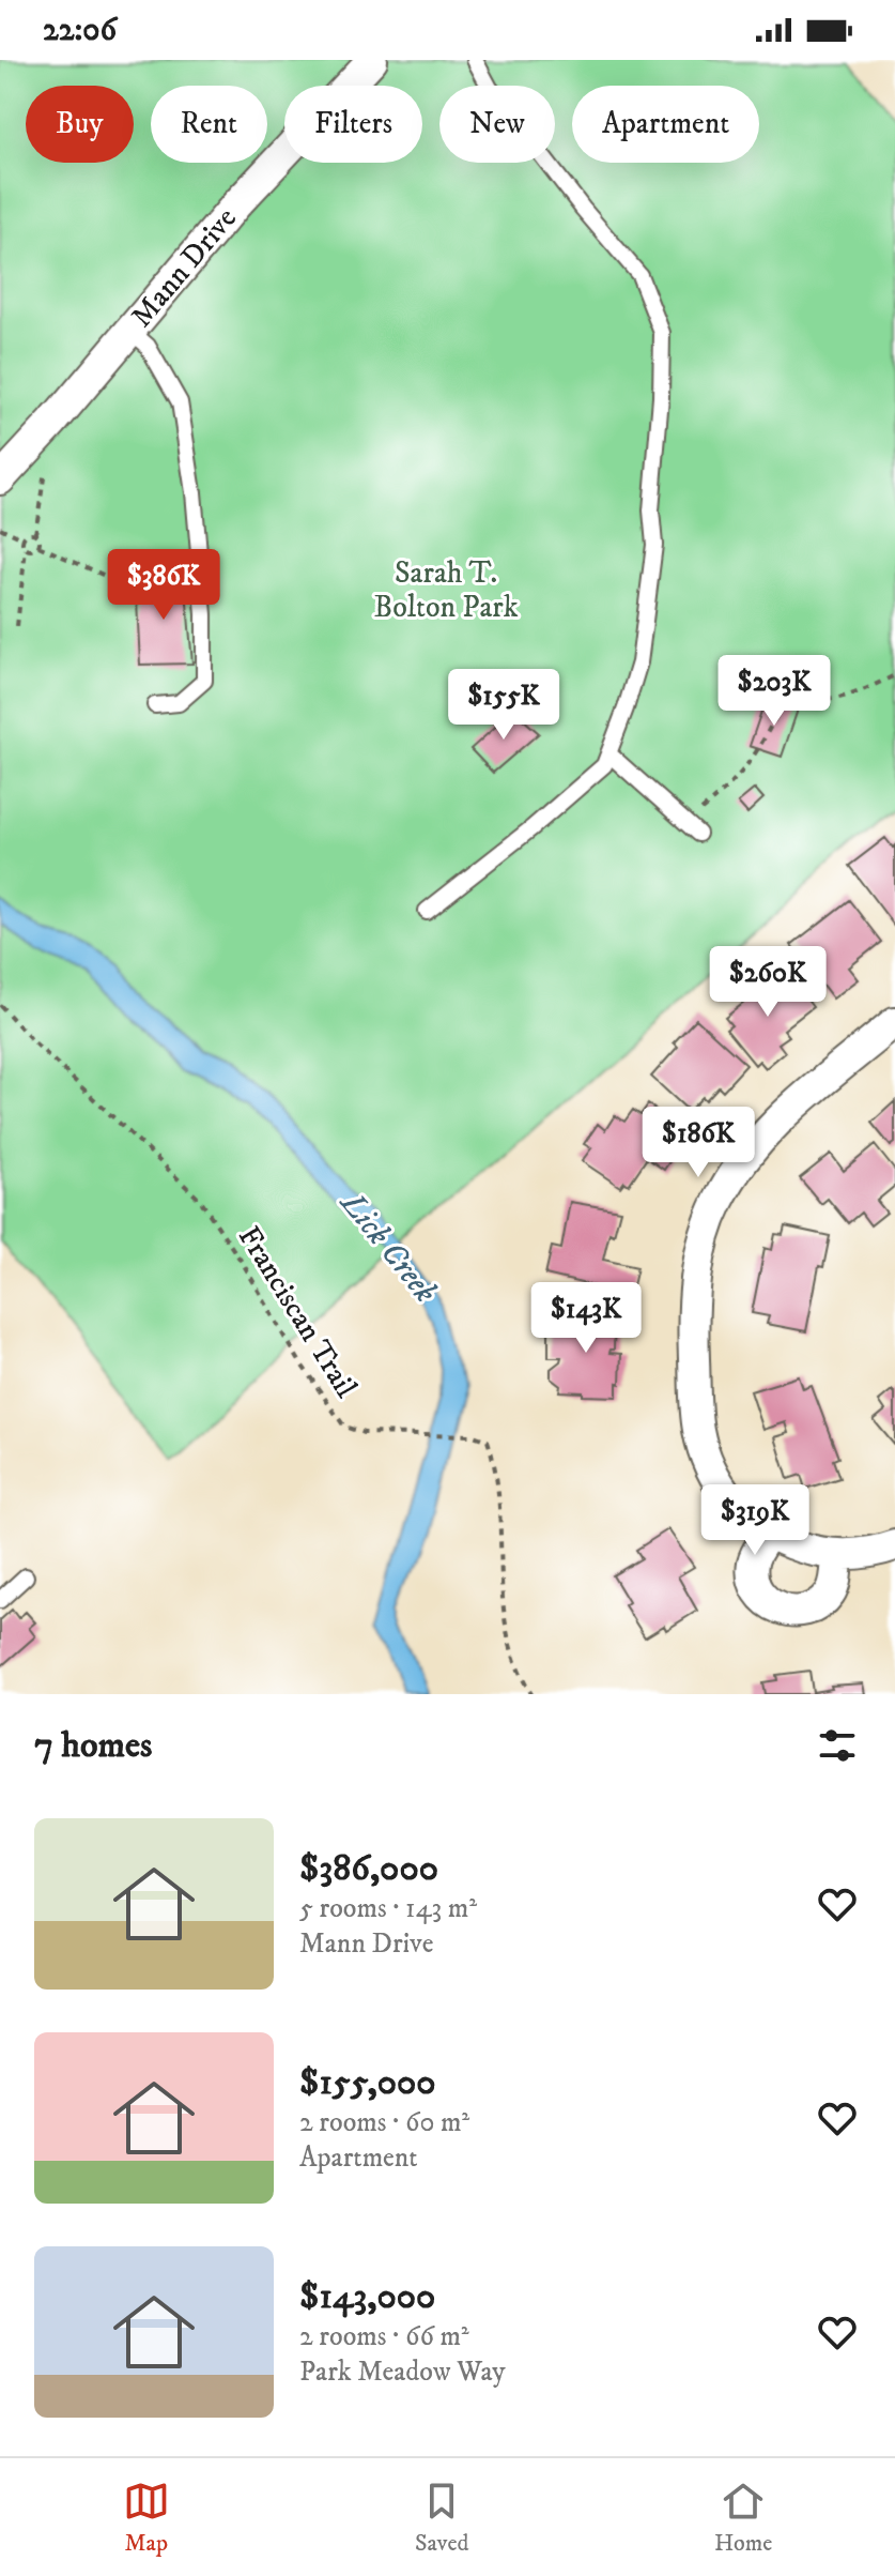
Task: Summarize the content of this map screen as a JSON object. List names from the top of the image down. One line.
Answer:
{"streets":{"street":["Mann Drive"],"path":["Franciscan Trail"]},"water":["Lick Creek"],"parks":["Sarah T. Bolton Park"],"page":{"status":"22:06","chip":["Buy","Rent","Filters","New","Apartment"],"price":["$386K","$203K","$155K","$260K","$186K","$143K","$319K"],"heading":"7 homes","list":[{"name":"$386,000","note":"5 rooms · 143 m² · Mann Drive"},{"name":"$155,000","note":"2 rooms · 60 m² · Apartment"},{"name":"$143,000","note":"2 rooms · 66 m² · Park Meadow Way"}],"tabs":["Map","Saved","Home"]}}
